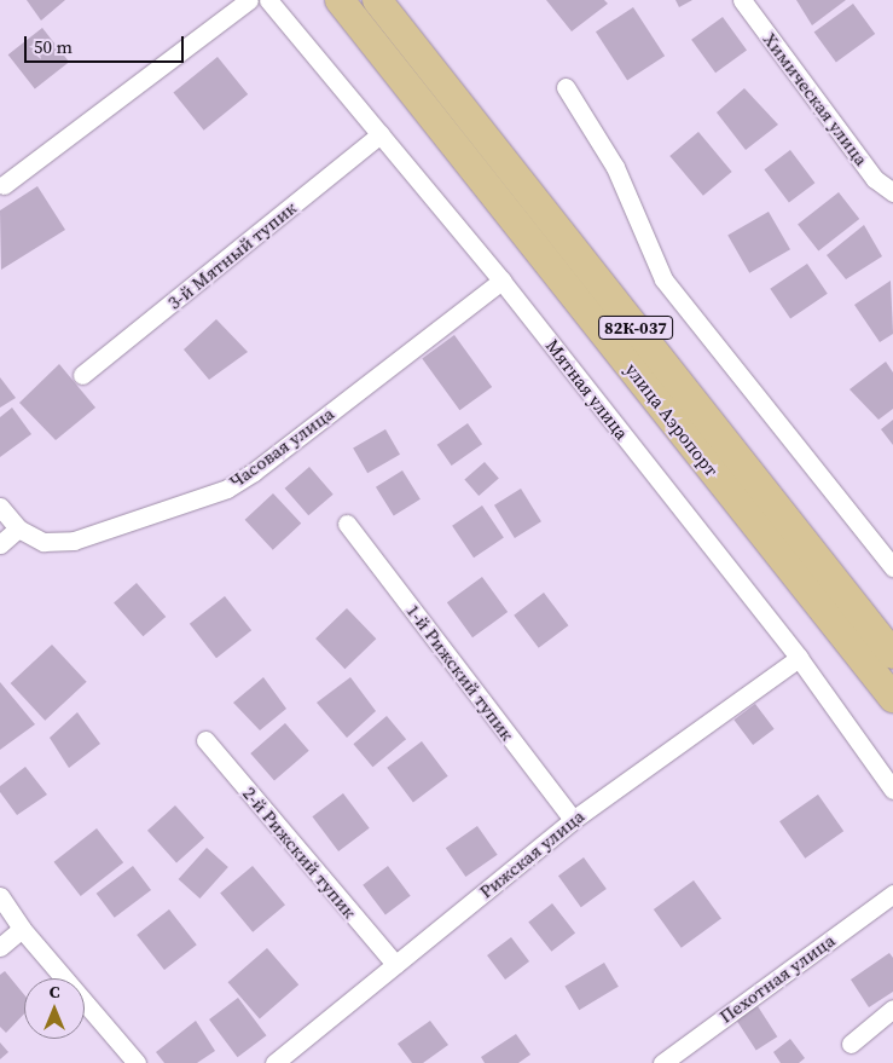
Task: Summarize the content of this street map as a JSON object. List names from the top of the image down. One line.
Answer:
{"streets":{"main road":["82К-037","улица Аэропорт"],"street":["Химическая улица","3-й Мятный тупик","Мятная улица","Часовая улица","1-й Рижский тупик","2-й Рижский тупик","Рижская улица","Пехотная улица"]},"crossings":[["3-й Мятный тупик","Мятная улица"],["Мятная улица","Часовая улица"],["Мятная улица","Рижская улица"],["1-й Рижский тупик","Рижская улица"],["2-й Рижский тупик","Рижская улица"]],"scale_bar":"50 m","north":"top"}
